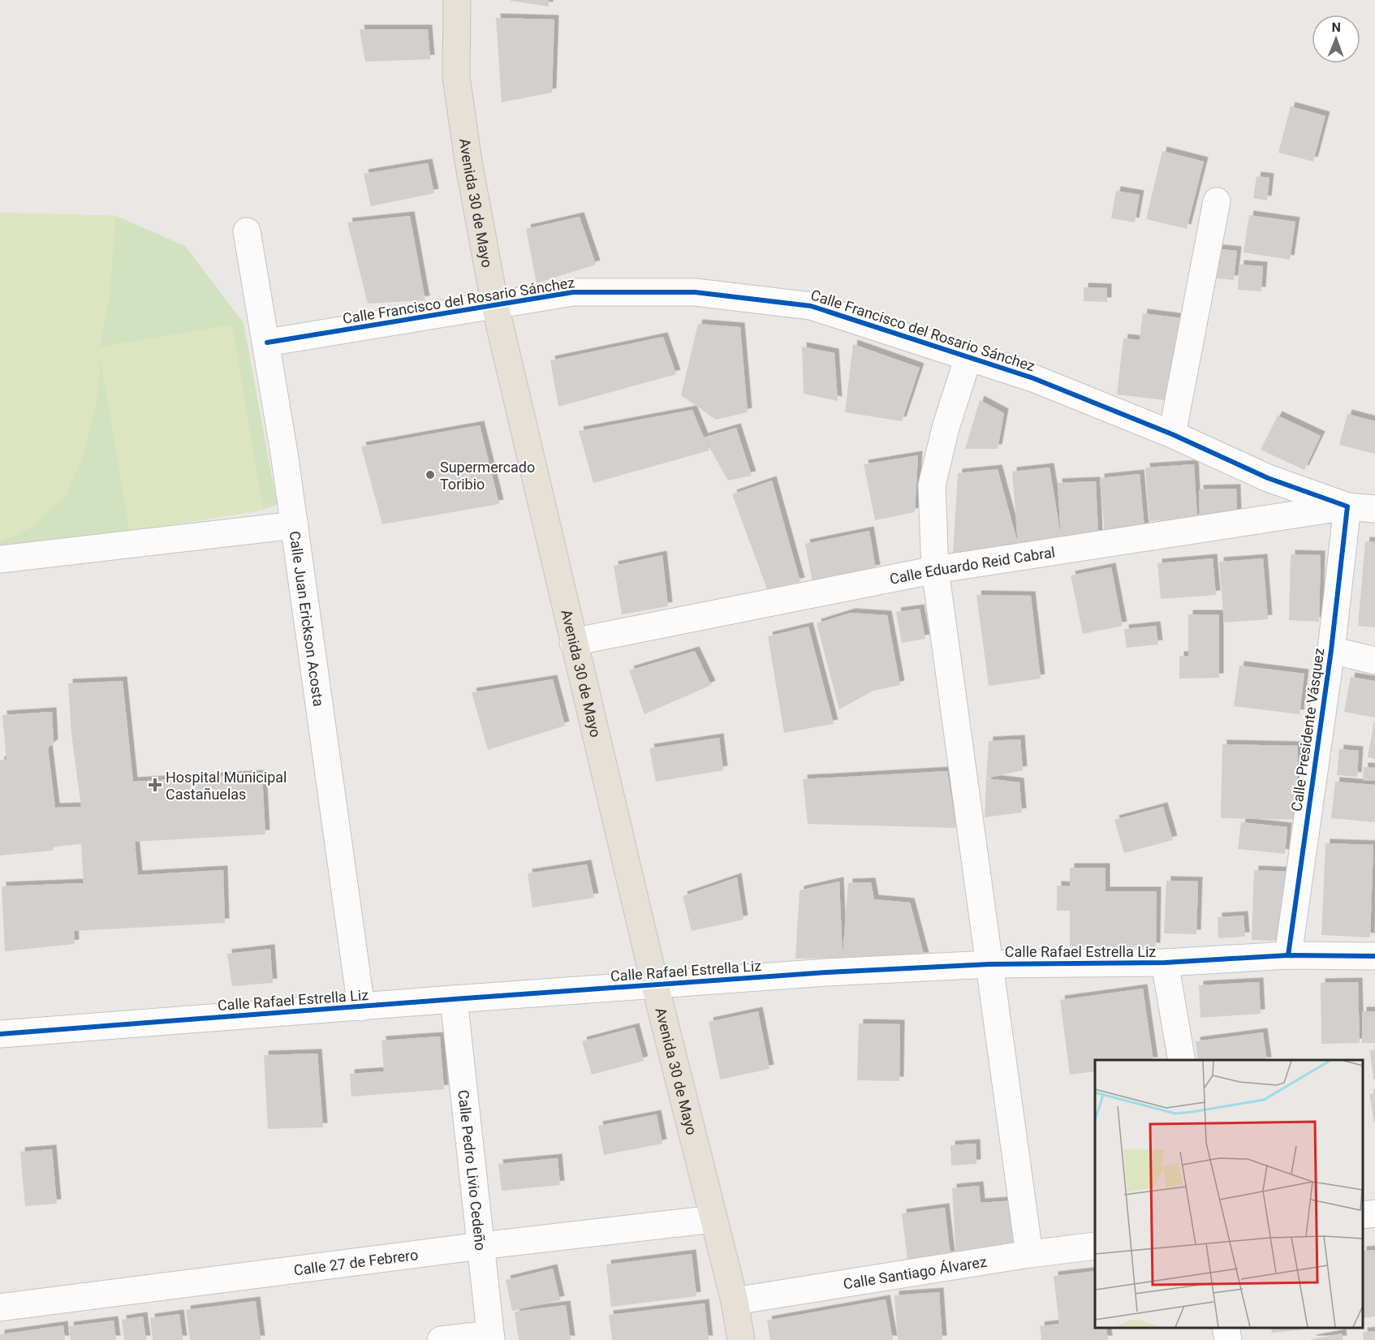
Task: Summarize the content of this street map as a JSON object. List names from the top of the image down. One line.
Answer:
{"streets":{"main road":["Avenida 30 de Mayo"],"street":["Calle Francisco del Rosario Sánchez","Calle Eduardo Reid Cabral","Calle Juan Erickson Acosta","Calle Presidente Vásquez","Calle Rafael Estrella Liz","Calle Pedro Livio Cedeño","Calle 27 de Febrero","Calle Santiago Álvarez"]},"crossings":[["Avenida 30 de Mayo","Calle Francisco del Rosario Sánchez"],["Avenida 30 de Mayo","Calle Eduardo Reid Cabral"],["Avenida 30 de Mayo","Calle Rafael Estrella Liz"],["Avenida 30 de Mayo","Calle 27 de Febrero"],["Avenida 30 de Mayo","Calle Santiago Álvarez"],["Calle Francisco del Rosario Sánchez","Calle Eduardo Reid Cabral"],["Calle Francisco del Rosario Sánchez","Calle Juan Erickson Acosta"],["Calle Francisco del Rosario Sánchez","Calle Presidente Vásquez"],["Calle Eduardo Reid Cabral","Calle Presidente Vásquez"],["Calle Juan Erickson Acosta","Calle Rafael Estrella Liz"],["Calle Presidente Vásquez","Calle Rafael Estrella Liz"],["Calle Rafael Estrella Liz","Calle Pedro Livio Cedeño"],["Calle Pedro Livio Cedeño","Calle 27 de Febrero"]],"places":{"other":["Supermercado Toribio"],"health":["Hospital Municipal Castañuelas"]},"north":"top"}
